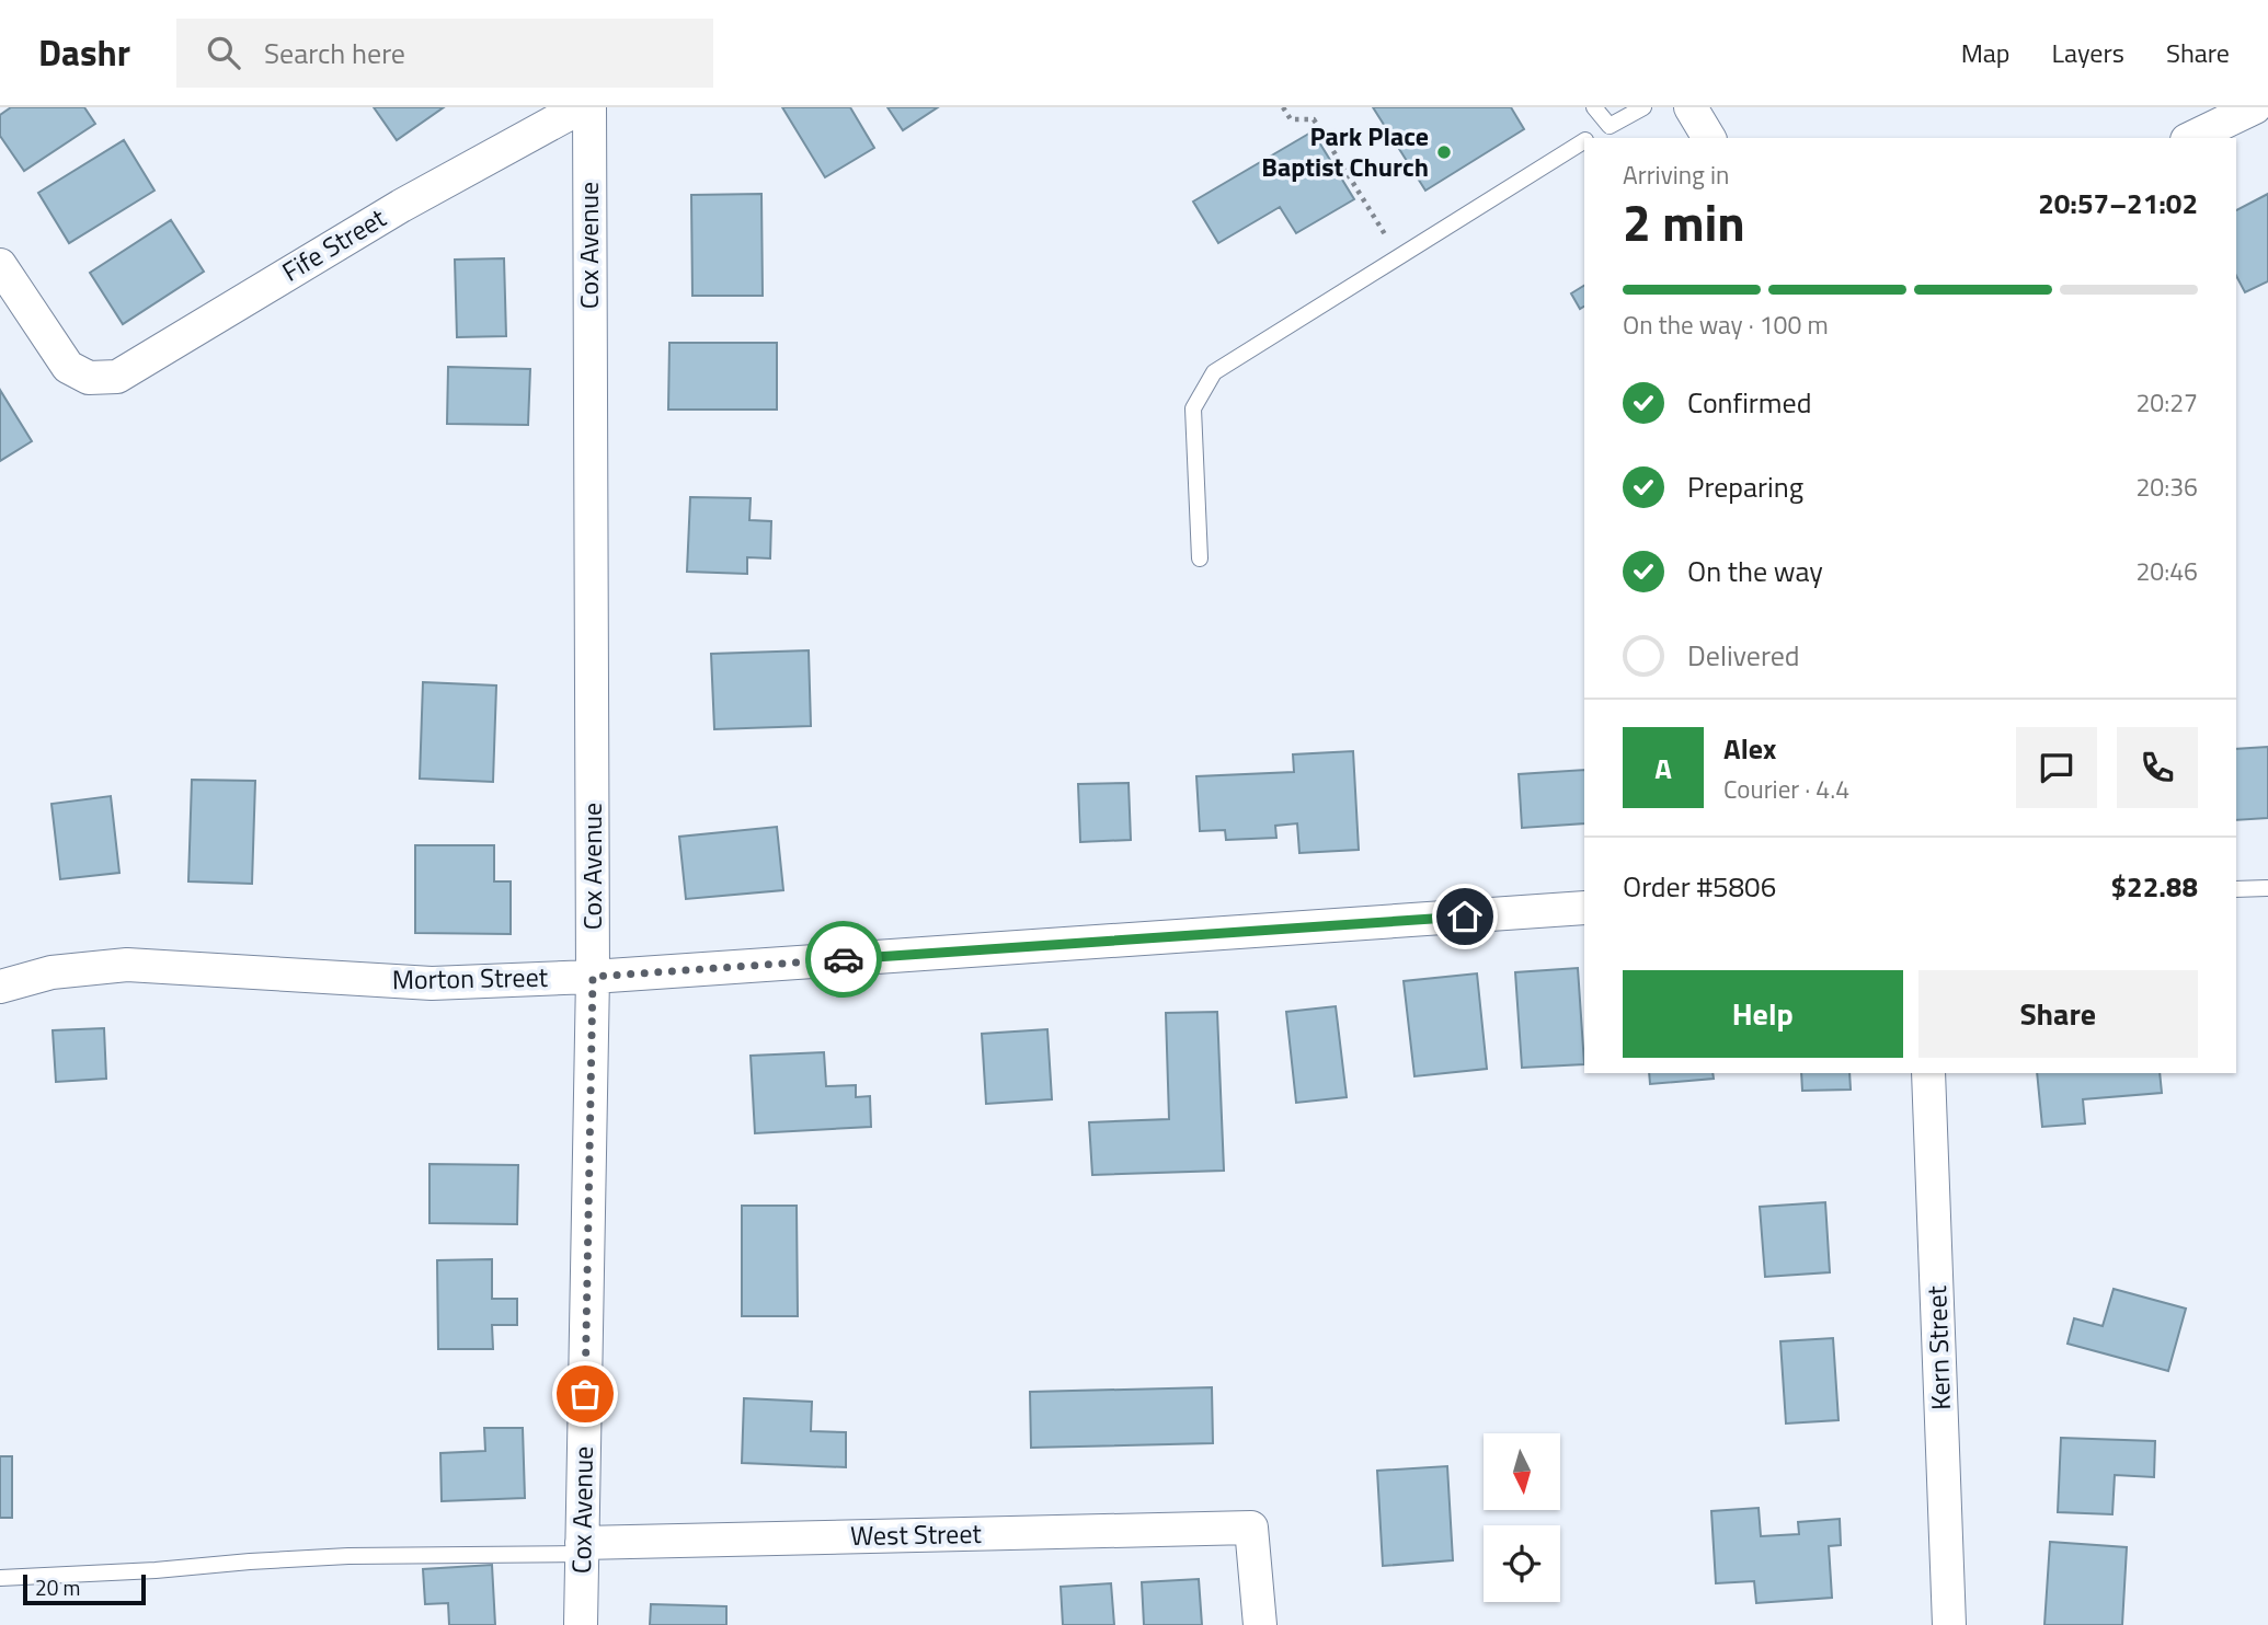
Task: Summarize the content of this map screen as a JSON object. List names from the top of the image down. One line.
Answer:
{"streets":{"street":["Fife Street","Cox Avenue","Morton Street","Kern Street","West Street"]},"crossings":[["Cox Avenue","Morton Street"],["Cox Avenue","West Street"]],"places":["Park Place Baptist Church"],"scale_bar":"20 m","north":"bottom","page":{"header":"Dashr","search":"Search here","nav":["Map","Layers","Share"],"heading":["2 min","Arriving in","20:57–21:02"],"panel":["Alex","Courier · 4.4","Order #5806","$22.88"],"bar":"On the way · 100 m","list":[["Confirmed","20:27"],["Preparing","20:36"],["On the way","20:46"],"Delivered"],"round":"A","buttons":["Help","Share"],"scale":"20 m"}}
